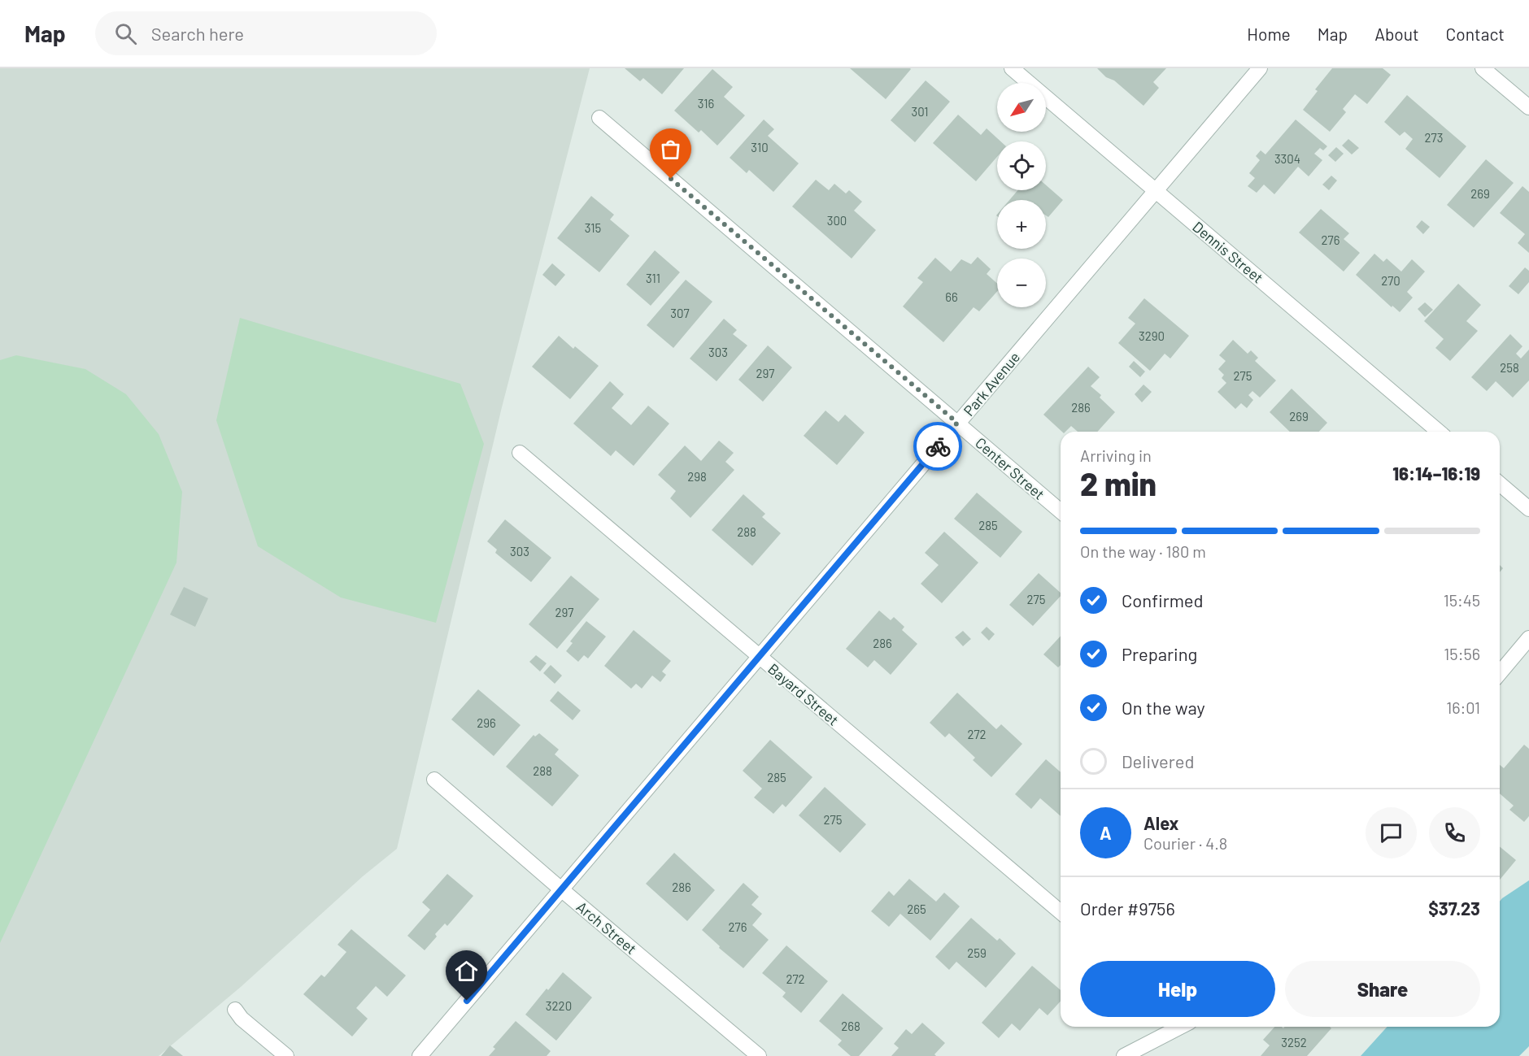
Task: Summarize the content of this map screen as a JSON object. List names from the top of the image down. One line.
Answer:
{"streets":{"street":["Dennis Street","Park Avenue","Center Street","Bayard Street","Arch Street"]},"crossings":[["Dennis Street","Park Avenue"],["Park Avenue","Center Street"],["Park Avenue","Bayard Street"],["Park Avenue","Arch Street"]],"house_numbers":["316","301","273","310","3304","269","300","315","276","311","270","66","307","3290","303","258","297","275","286","269","298","285","288","303","275","297","286","296","272","288","285","275","286","265","276","259","272","3220","268","3252"],"north":"bottom left","page":{"header":"Map","search":"Search here","nav":["Home","Map","About","Contact"],"map_buttons":["+","−"],"heading":["2 min","Arriving in","16:14–16:19"],"panel":["Alex","Courier · 4.8","Order #9756","$37.23"],"bar":"On the way · 180 m","list":[["Confirmed","15:45"],["Preparing","15:56"],["On the way","16:01"],"Delivered"],"round":"A","buttons":["Help","Share"]}}
